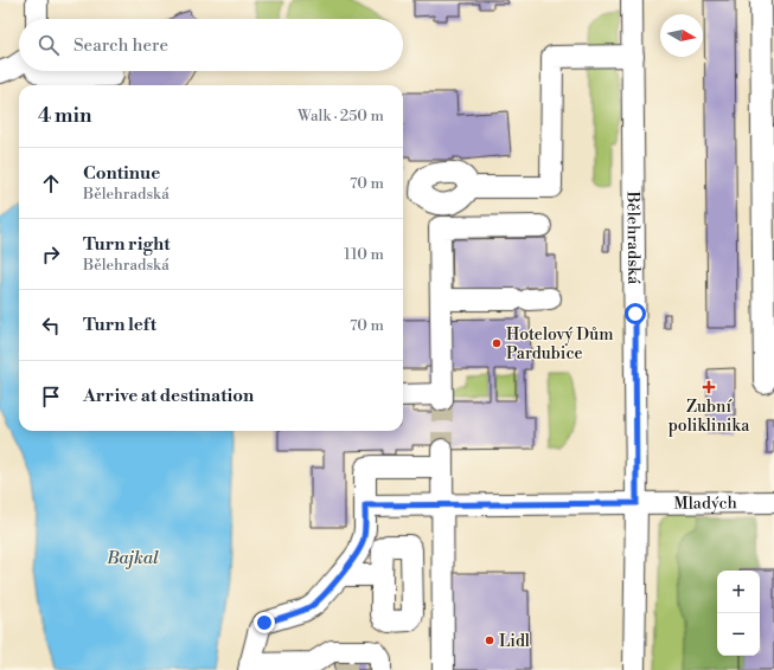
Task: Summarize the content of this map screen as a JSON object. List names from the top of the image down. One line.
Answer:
{"streets":{"street":["Bělehradská","Mladých"]},"crossings":[["Bělehradská","Mladých"]],"water":["Bajkal"],"places":{"other":["Hotelový Dům Pardubice","Lidl"],"health":["Zubní poliklinika"]},"north":"right","page":{"search":"Search here","heading":["4 min","Walk · 250 m"],"list":[["Continue","Bělehradská","70 m"],["Turn right","Bělehradská","110 m"],["Turn left","70 m"],"Arrive at destination"],"map_buttons":["+","−"]}}
